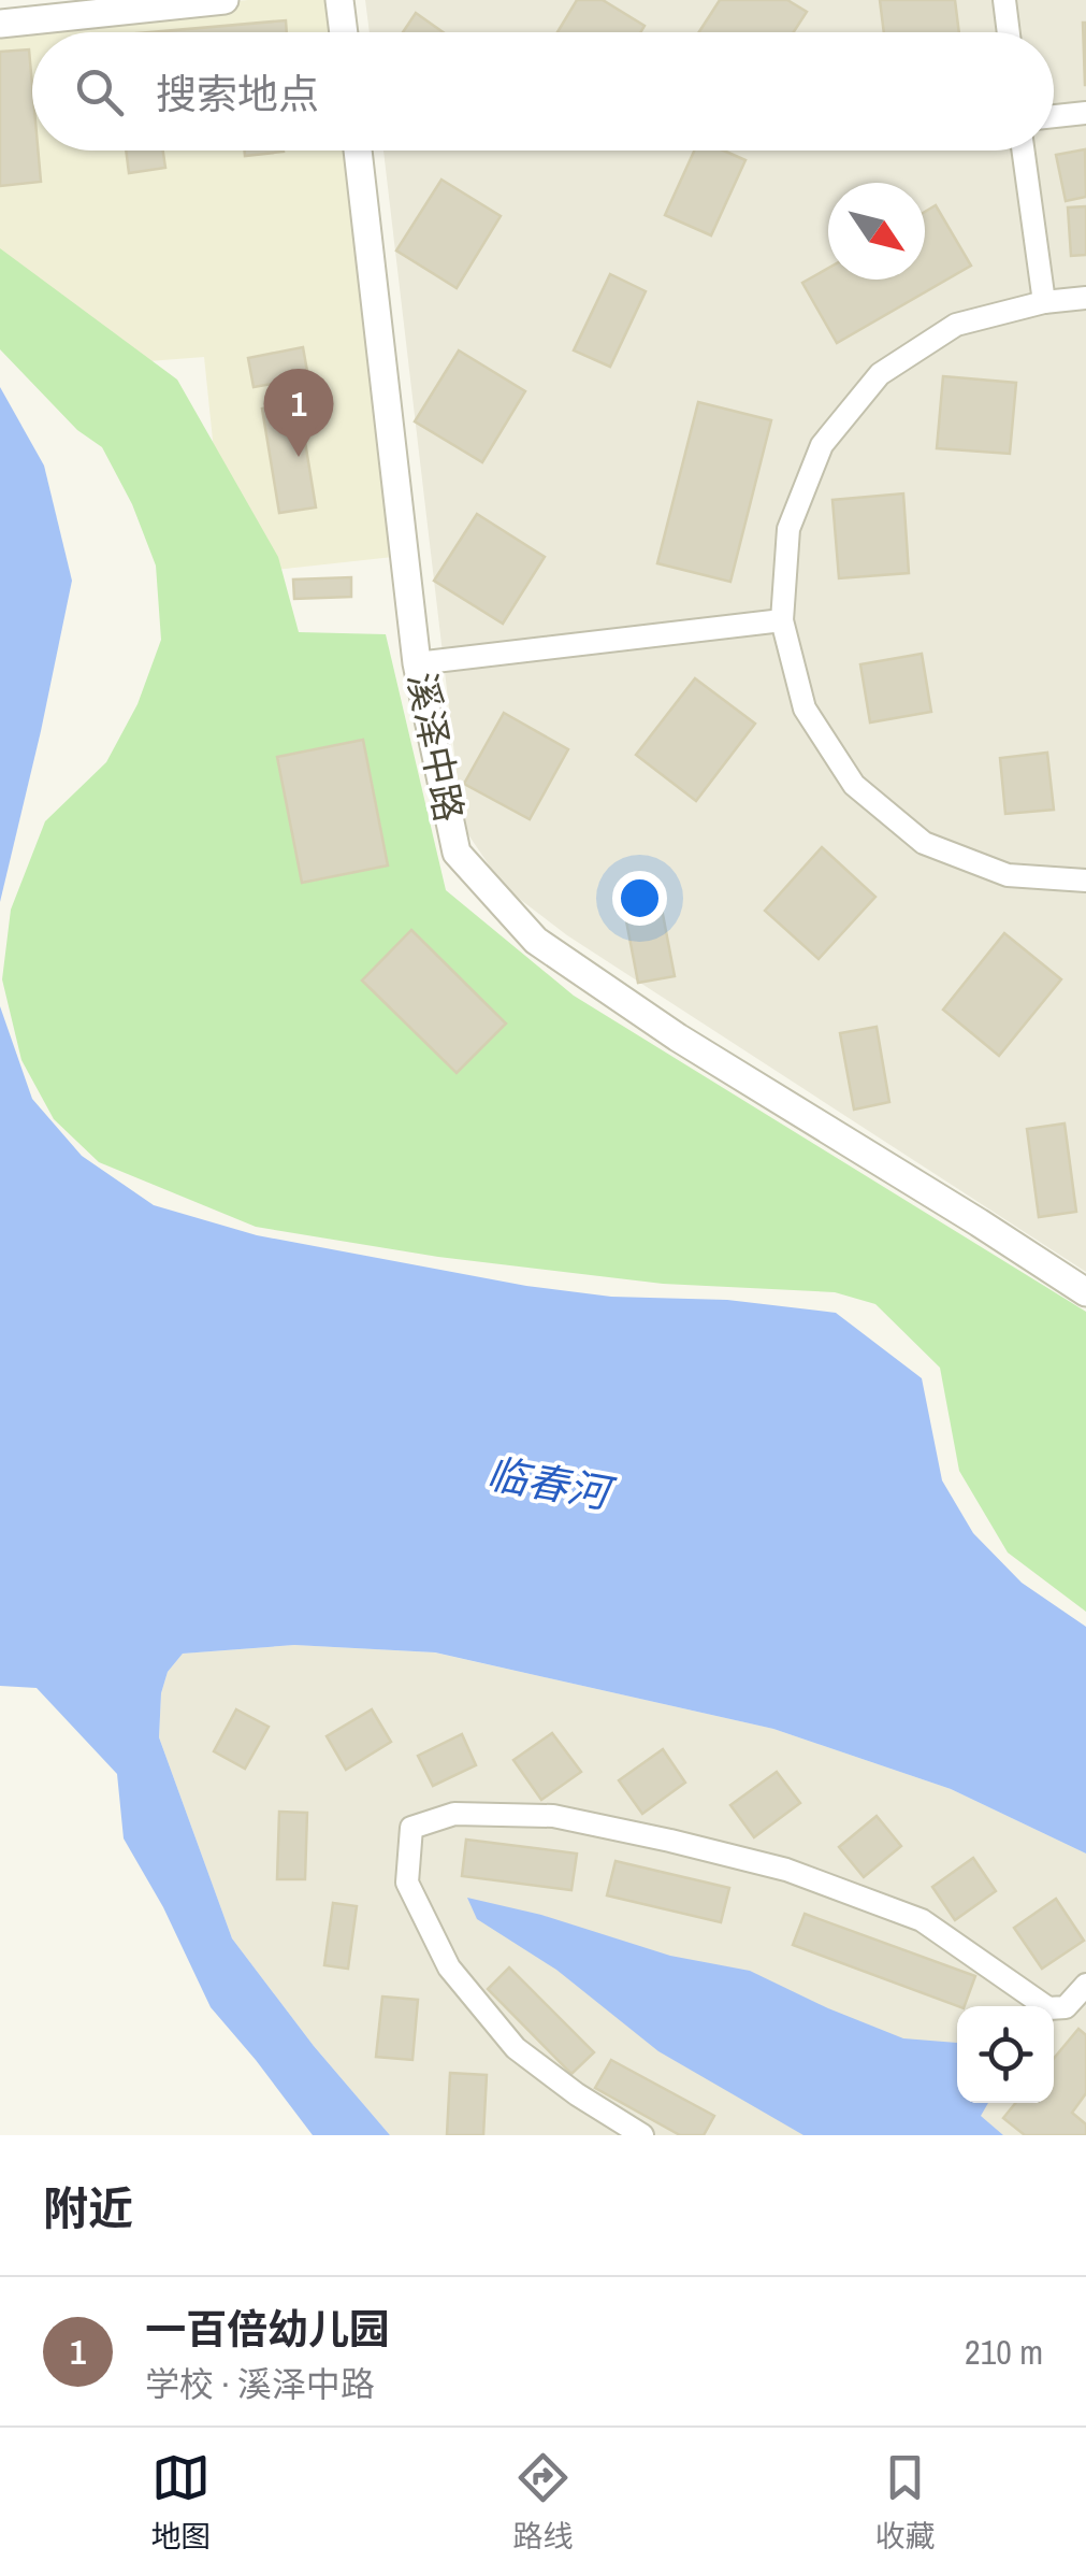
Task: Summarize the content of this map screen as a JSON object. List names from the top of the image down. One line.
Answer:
{"streets":{"street":["溪泽中路"]},"water":["临春河"],"north":"bottom right","page":{"search":"搜索地点","pins":"1","heading":"附近","list":[{"mark":"1","name":"一百倍幼儿园","note":"学校 · 溪泽中路","value":"210 m"}],"nav":["地图","路线","收藏"]}}
